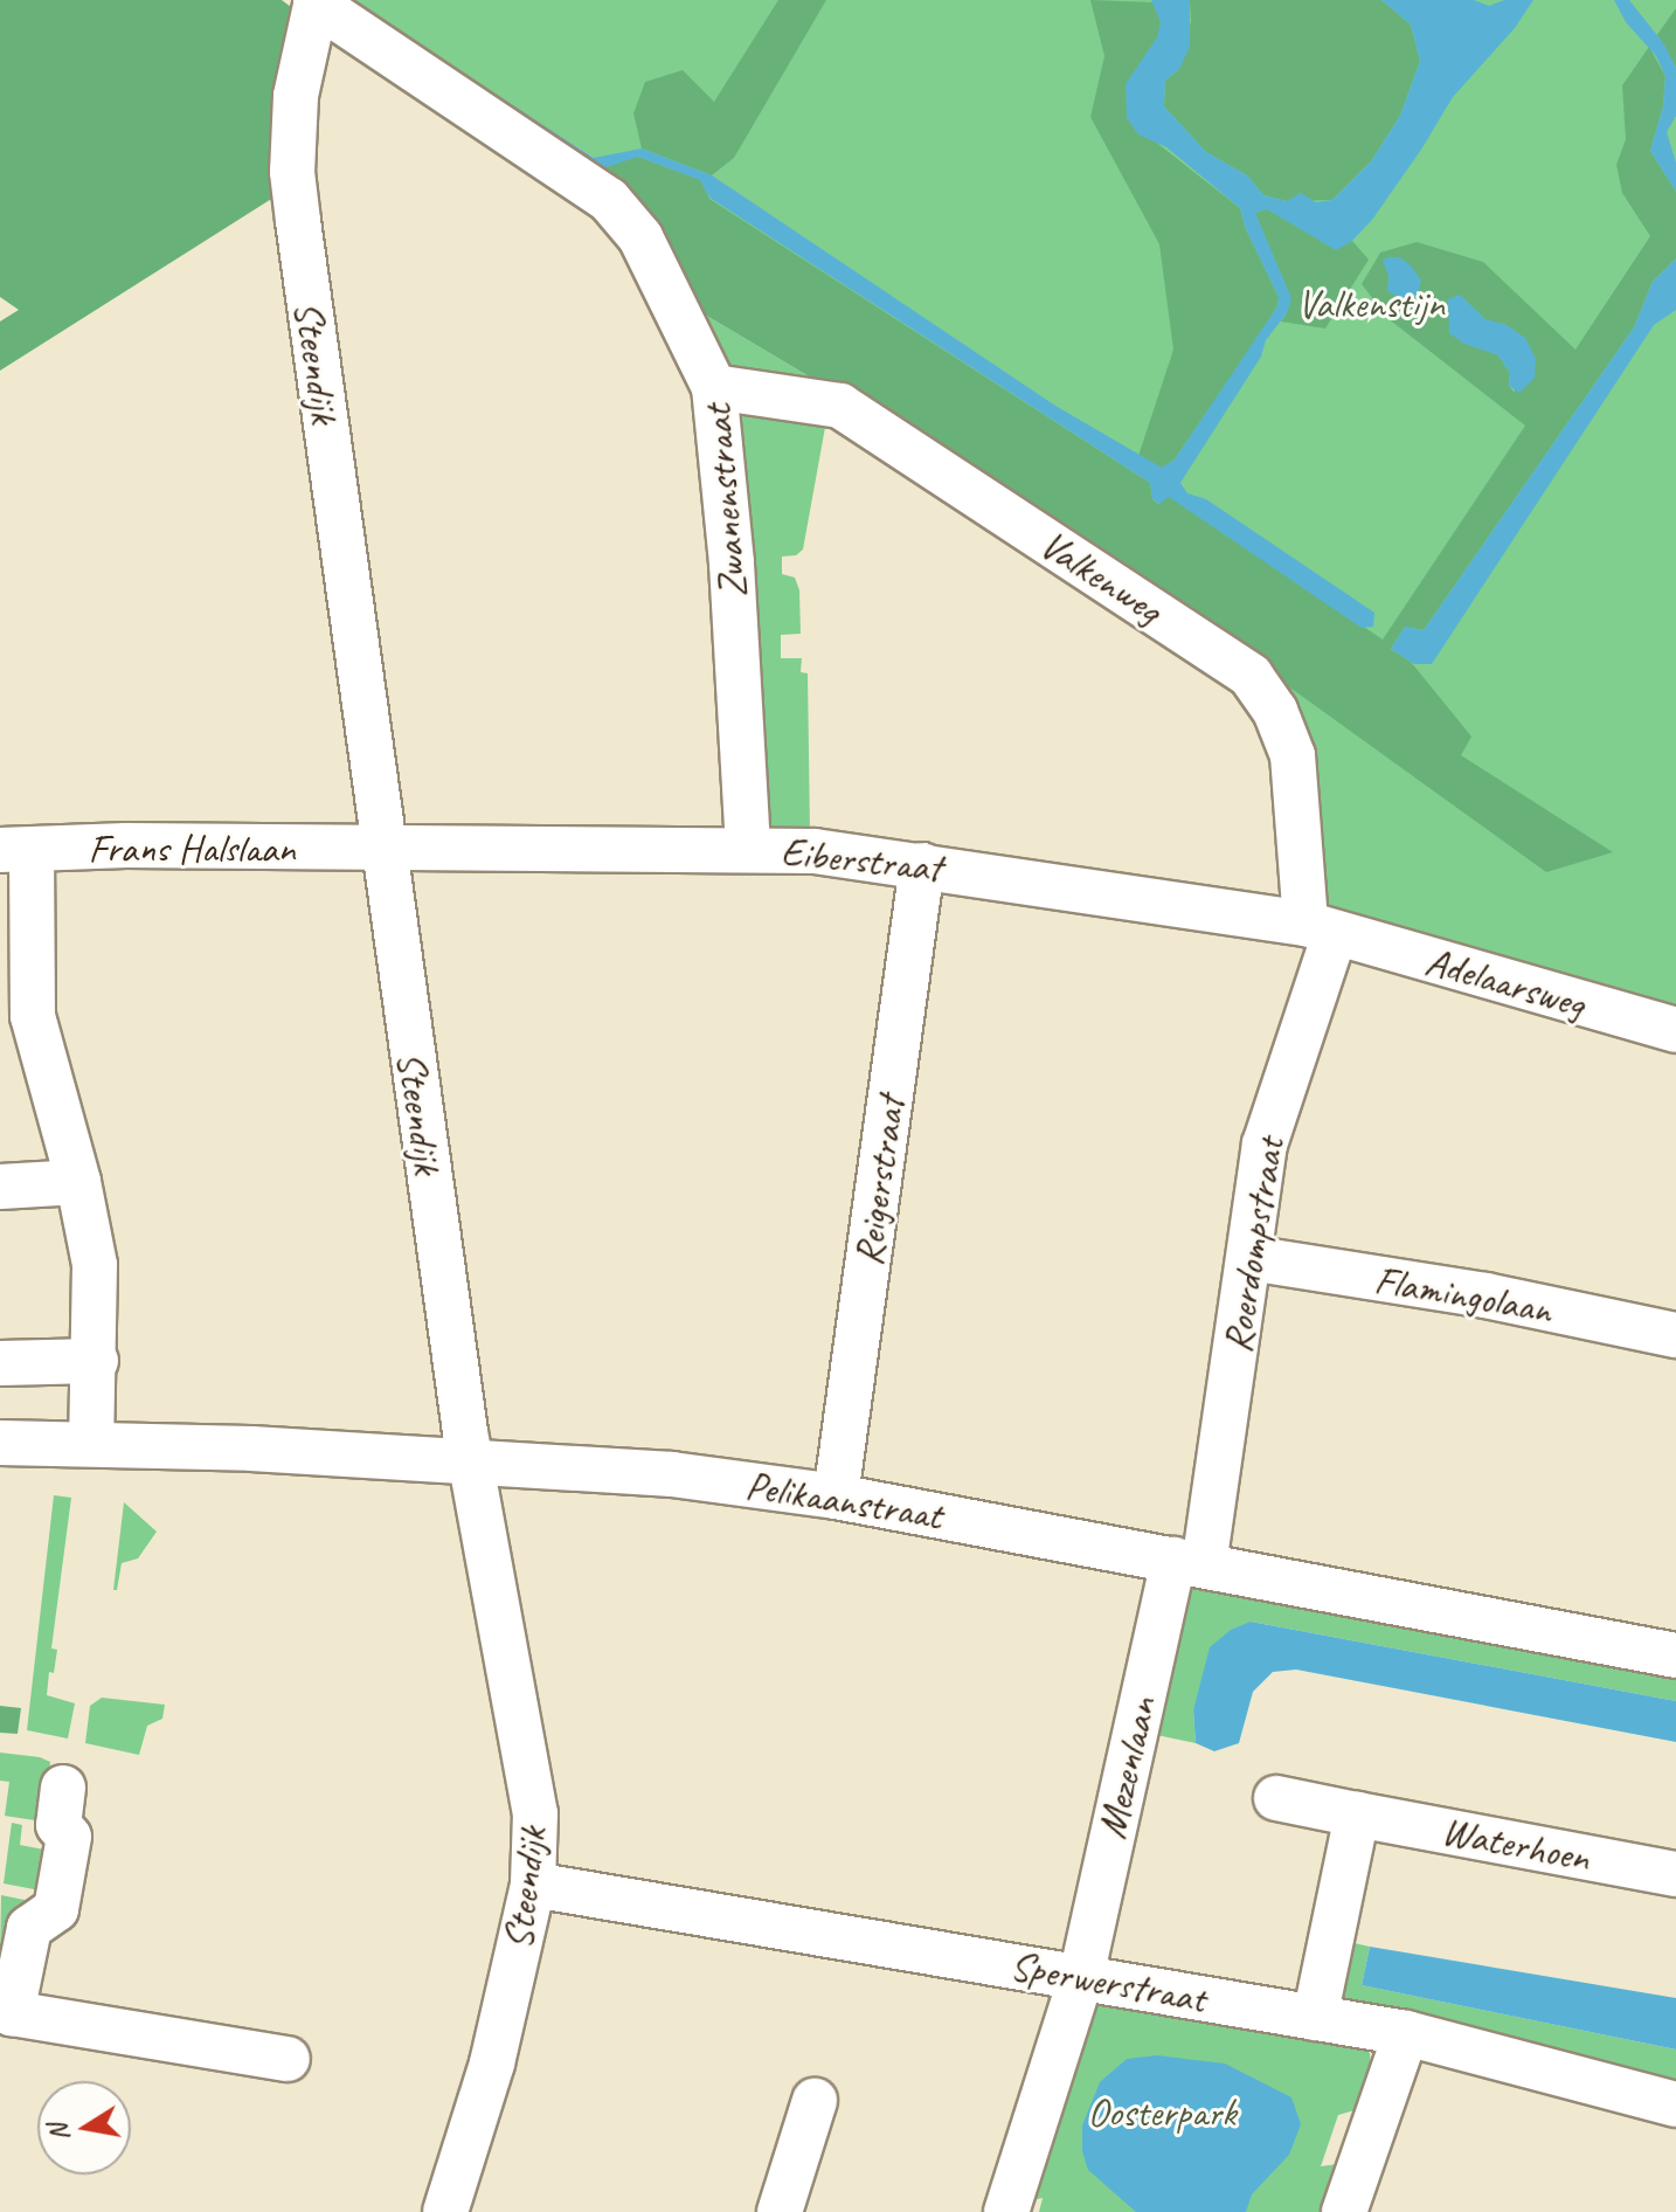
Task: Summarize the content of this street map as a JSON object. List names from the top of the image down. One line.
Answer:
{"streets":{"street":["Steendijk","Zwanenstraat","Valkenweg","Frans Halslaan","Eiberstraat","Adelaarsweg","Reigerstraat","Roerdompstraat","Flamingolaan","Pelikaanstraat","Mezenlaan","Waterhoen","Sperwerstraat"]},"crossings":[["Steendijk","Zwanenstraat"],["Steendijk","Frans Halslaan"],["Steendijk","Eiberstraat"],["Steendijk","Pelikaanstraat"],["Steendijk","Sperwerstraat"],["Zwanenstraat","Valkenweg"],["Zwanenstraat","Eiberstraat"],["Valkenweg","Eiberstraat"],["Valkenweg","Adelaarsweg"],["Valkenweg","Roerdompstraat"],["Frans Halslaan","Eiberstraat"],["Eiberstraat","Adelaarsweg"],["Eiberstraat","Reigerstraat"],["Eiberstraat","Roerdompstraat"],["Adelaarsweg","Roerdompstraat"],["Reigerstraat","Pelikaanstraat"],["Roerdompstraat","Flamingolaan"],["Roerdompstraat","Pelikaanstraat"],["Roerdompstraat","Mezenlaan"],["Pelikaanstraat","Mezenlaan"],["Mezenlaan","Sperwerstraat"]],"parks":["Valkenstijn","Oosterpark"],"north":"left"}
